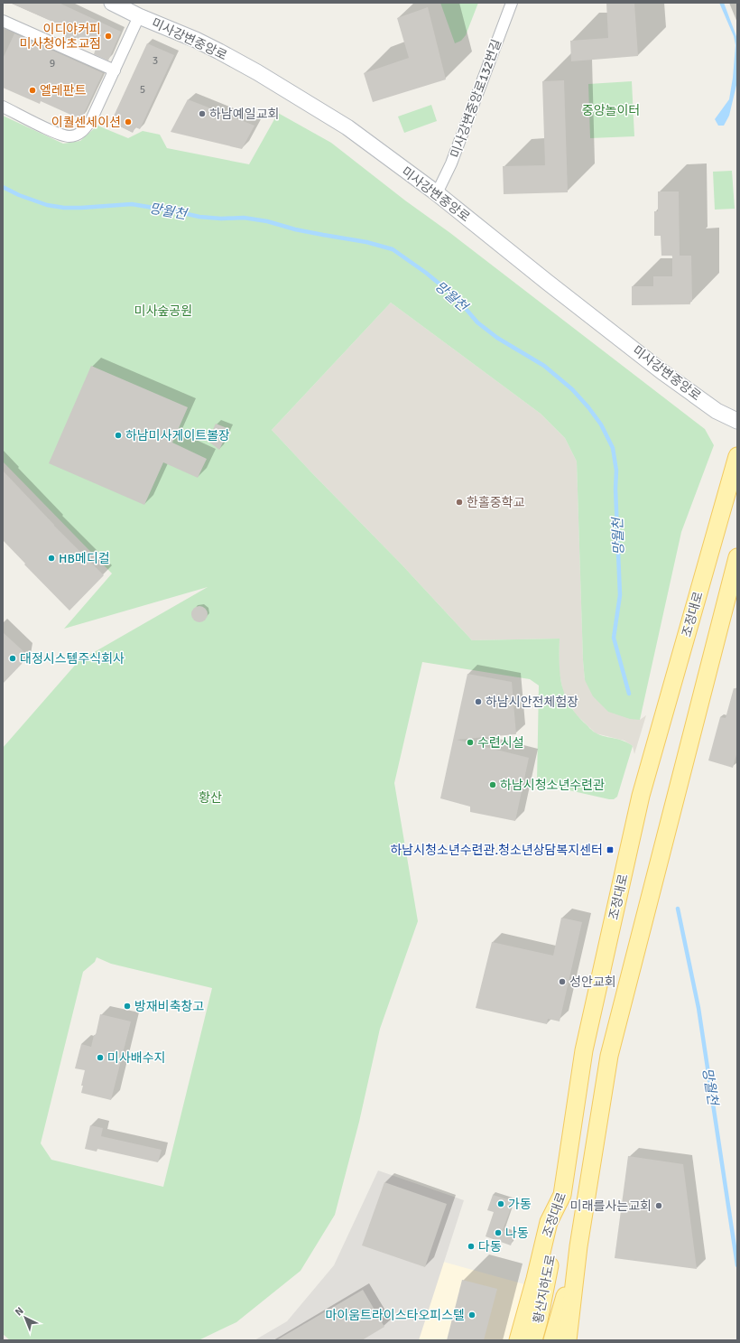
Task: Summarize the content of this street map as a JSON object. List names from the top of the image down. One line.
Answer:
{"streets":{"main road":["조정대로","황산지하도로"],"street":["미사강변중앙로","미사강변중앙로132번길"]},"crossings":[["미사강변중앙로","미사강변중앙로132번길"],["조정대로","황산지하도로"]],"water":["망월천"],"parks":["중앙놀이터","미사숲공원","황산"],"places":{"other":["이디야커피 미사청아초교점","엘레판트","하남예일교회","이퀄센세이션","하남미사게이트볼장","한홀중학교","HB메디컬","대정시스템주식회사","하남시안전체험장","수련시설","하남시청소년수련관","성안교회","방재비축창고","미사배수지","가동","미래를사는교회","나동","다동","마이움트라이스타오피스텔"],"transit":["하남시청소년수련관.청소년상담복지센터"]},"house_numbers":["3","9","5"],"north":"top left"}
